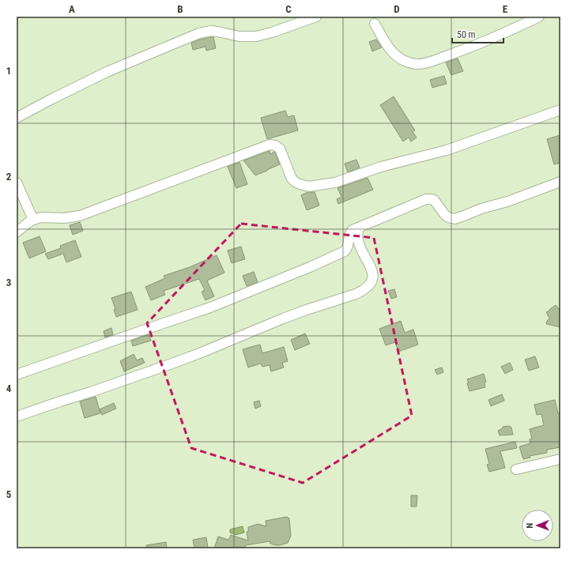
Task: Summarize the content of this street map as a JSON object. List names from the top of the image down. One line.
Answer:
{"scale_bar":"50 m","north":"left","grid":{"columns":["A","B","C","D","E"],"rows":["1","2","3","4","5"]}}
